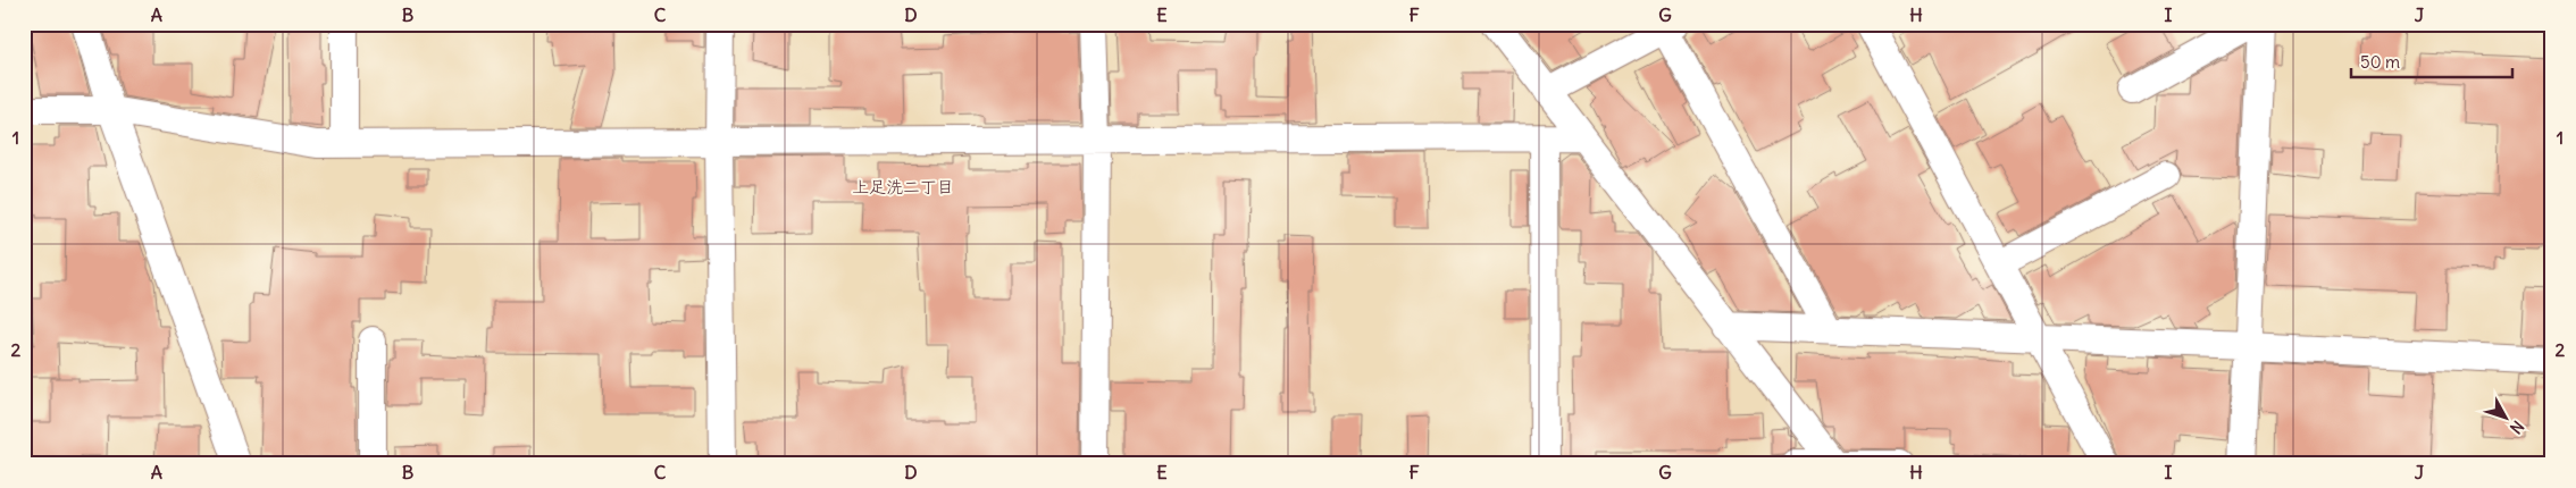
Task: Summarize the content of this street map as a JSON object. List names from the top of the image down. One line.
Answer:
{"districts":["上足洗二丁目"],"scale_bar":"50 m","north":"bottom right","grid":{"columns":["A","B","C","D","E","F","G","H","I","J"],"rows":["1","2"]}}
